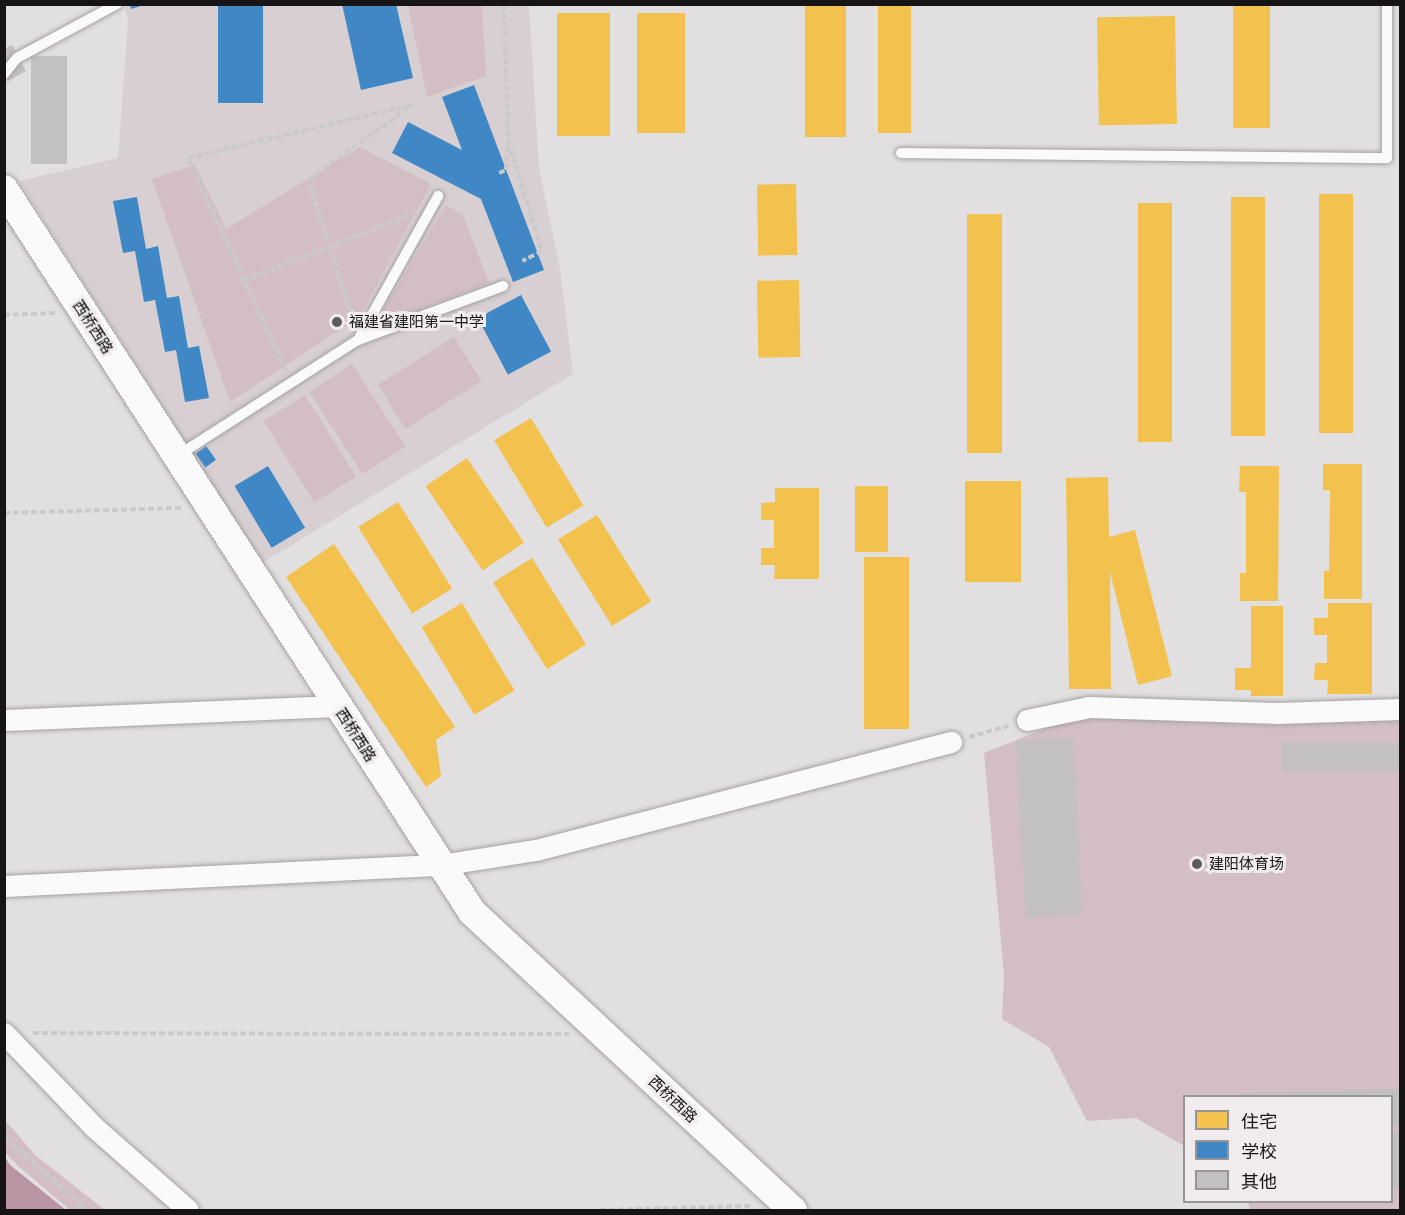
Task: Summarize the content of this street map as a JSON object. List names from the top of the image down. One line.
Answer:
{"streets":{"main road":["西桥西路"]},"places":["福建省建阳第一中学","建阳体育场"],"legend":["住宅","学校","其他"]}
